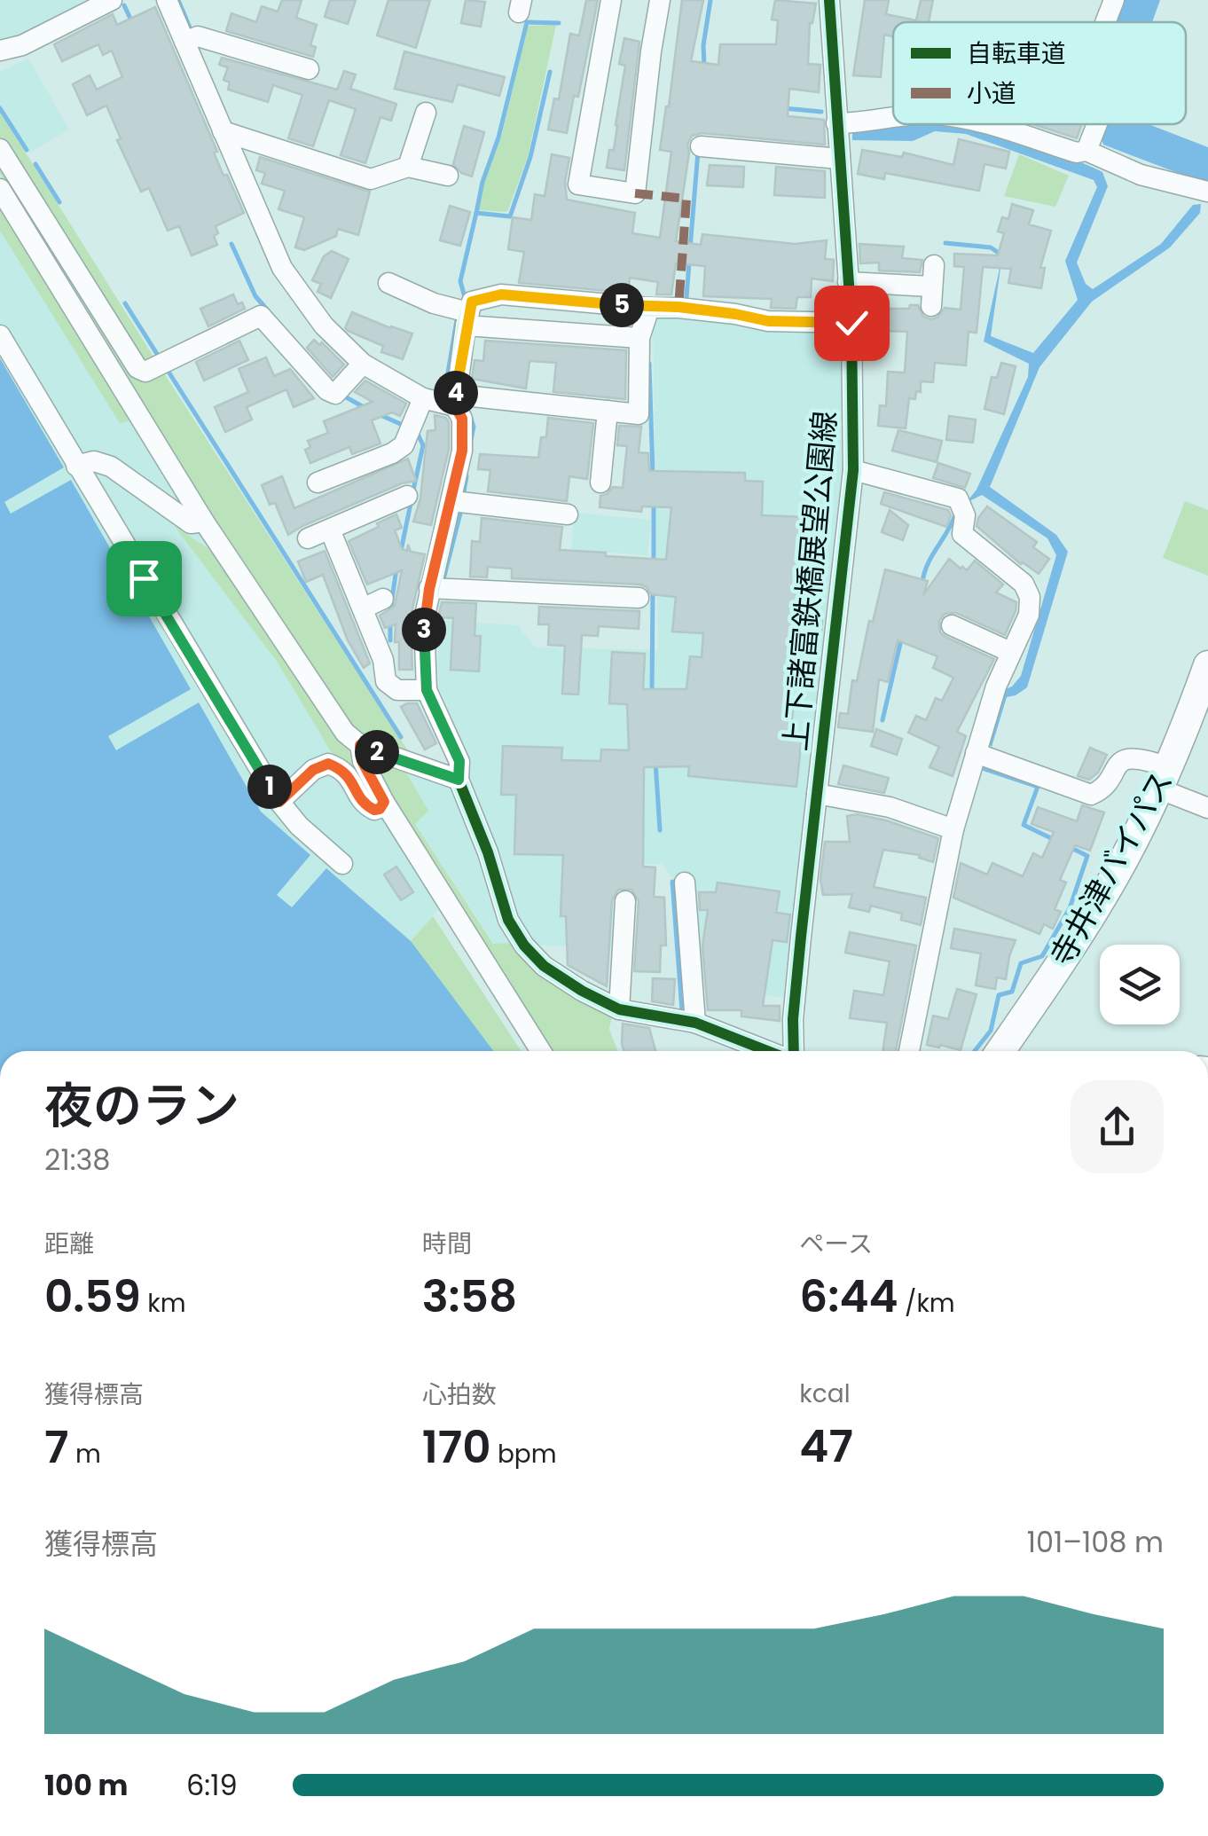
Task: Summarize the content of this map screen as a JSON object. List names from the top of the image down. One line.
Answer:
{"streets":{"highway":["寺井津バイパス"],"street":["上下諸富鉄橋展望公園線"]},"legend":["自転車道","小道"],"page":{"pins":["5","4","3","2","1"],"heading":["夜のラン","21:38"],"stats":[["距離","0.59 km"],["時間","3:58"],["ペース","6:44 /km"],["獲得標高","7 m"],["心拍数","170 bpm"],["kcal","47"]],"chart":["獲得標高","101–108 m"],"list":[{"name":"100 m","note":"6:19"}]}}
